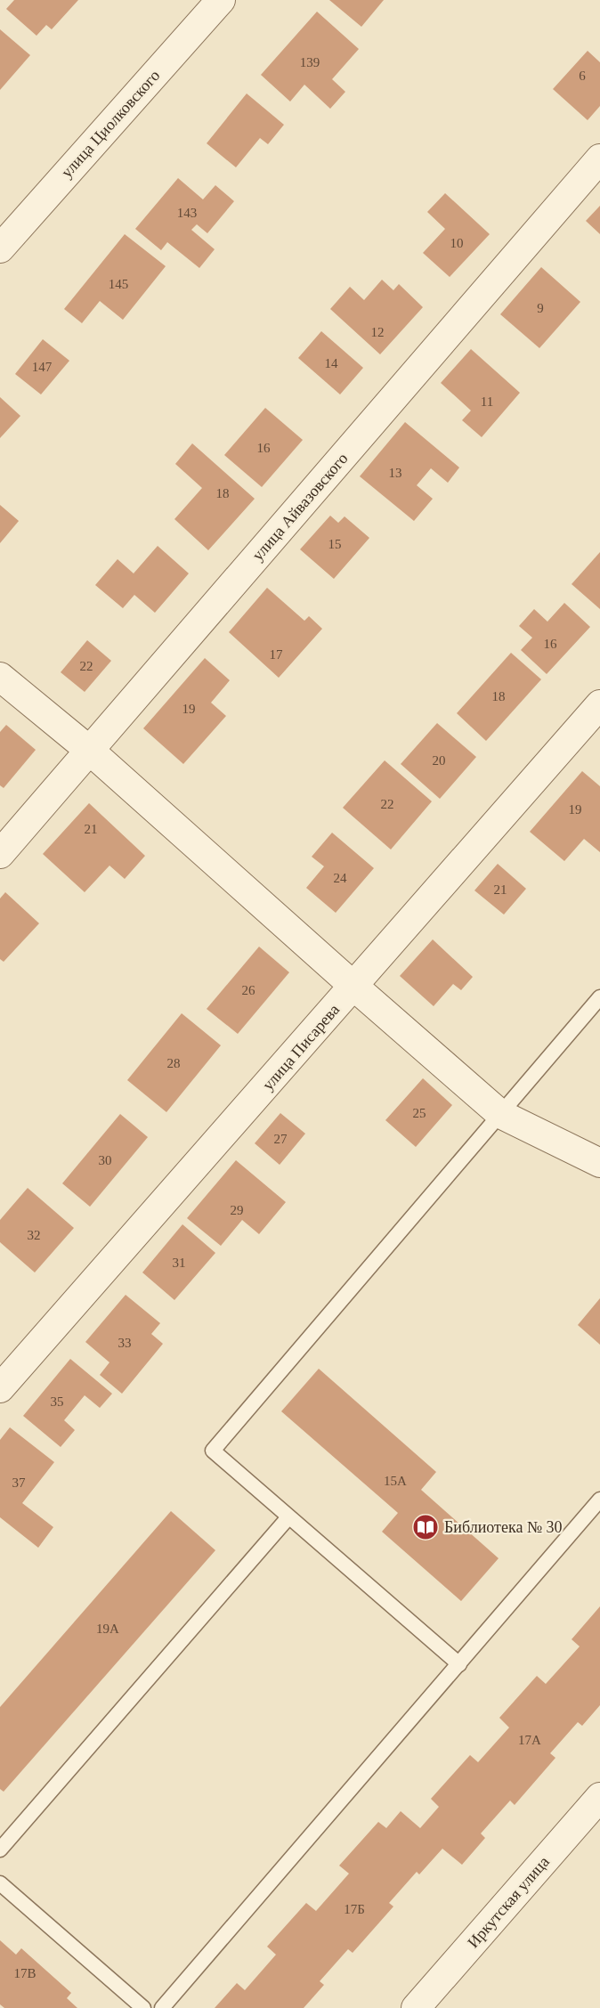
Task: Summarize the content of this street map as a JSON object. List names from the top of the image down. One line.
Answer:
{"streets":{"street":["улица Циолковского","улица Айвазовского","улица Писарева","Иркутская улица"]},"places":{"library":["Библиотека № 30"]},"house_numbers":["139","6","143","10","145","9","12","14","147","11","16","13","18","15","16","17","22","18","19","20","22","19","21","24","21","26","28","25","27","30","29","32","31","33","35","15А","37","19А","17А","17Б","17В"]}
